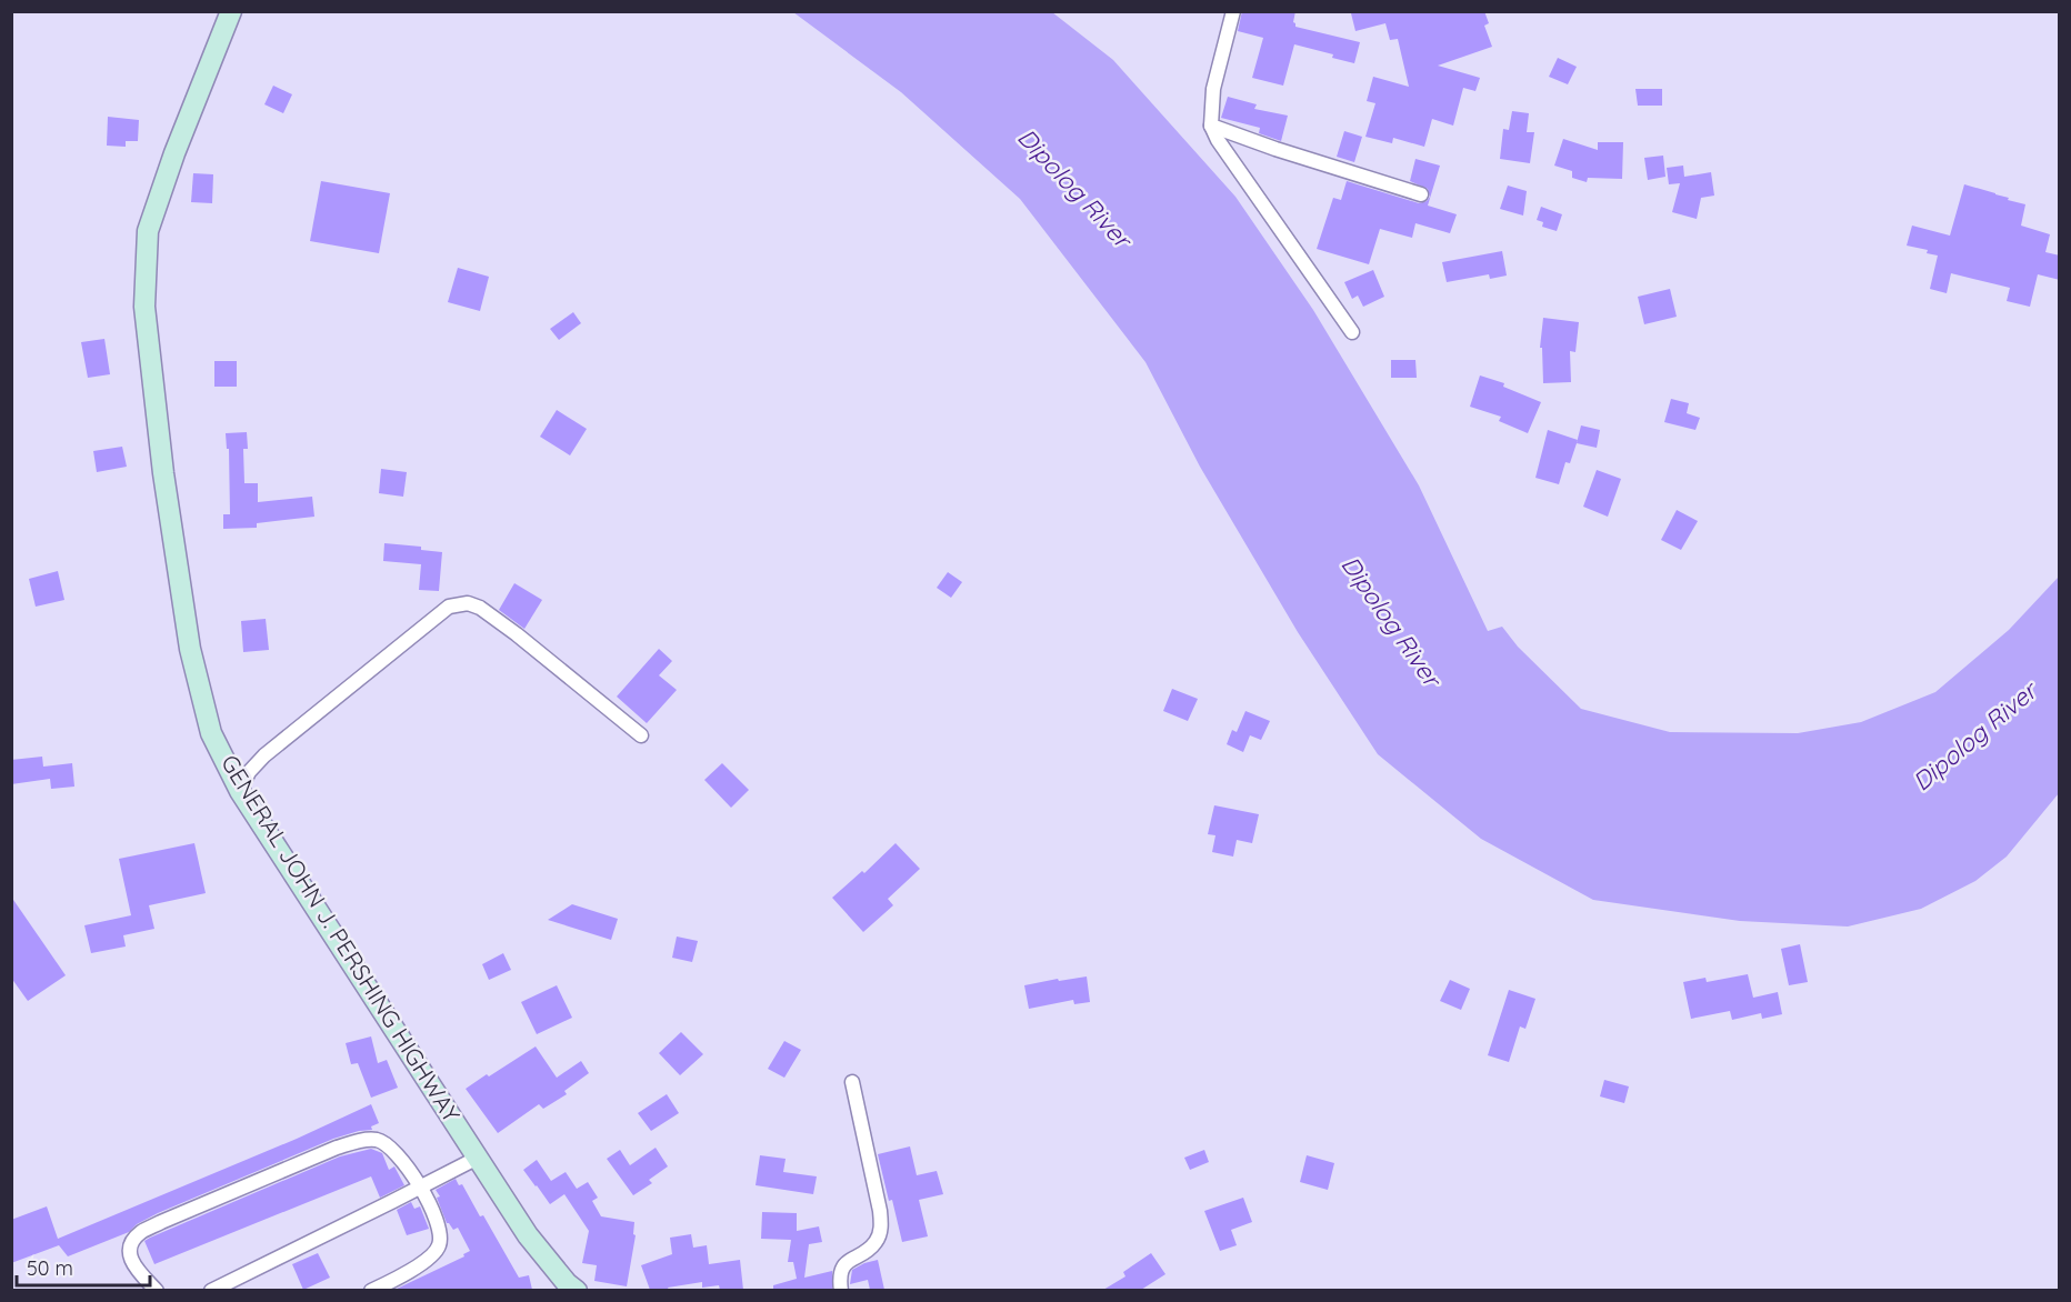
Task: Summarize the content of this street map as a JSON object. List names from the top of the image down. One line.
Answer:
{"streets":{"main road":["GENERAL JOHN J. PERSHING HIGHWAY"]},"water":["Dipolog River"],"scale_bar":"50 m"}
